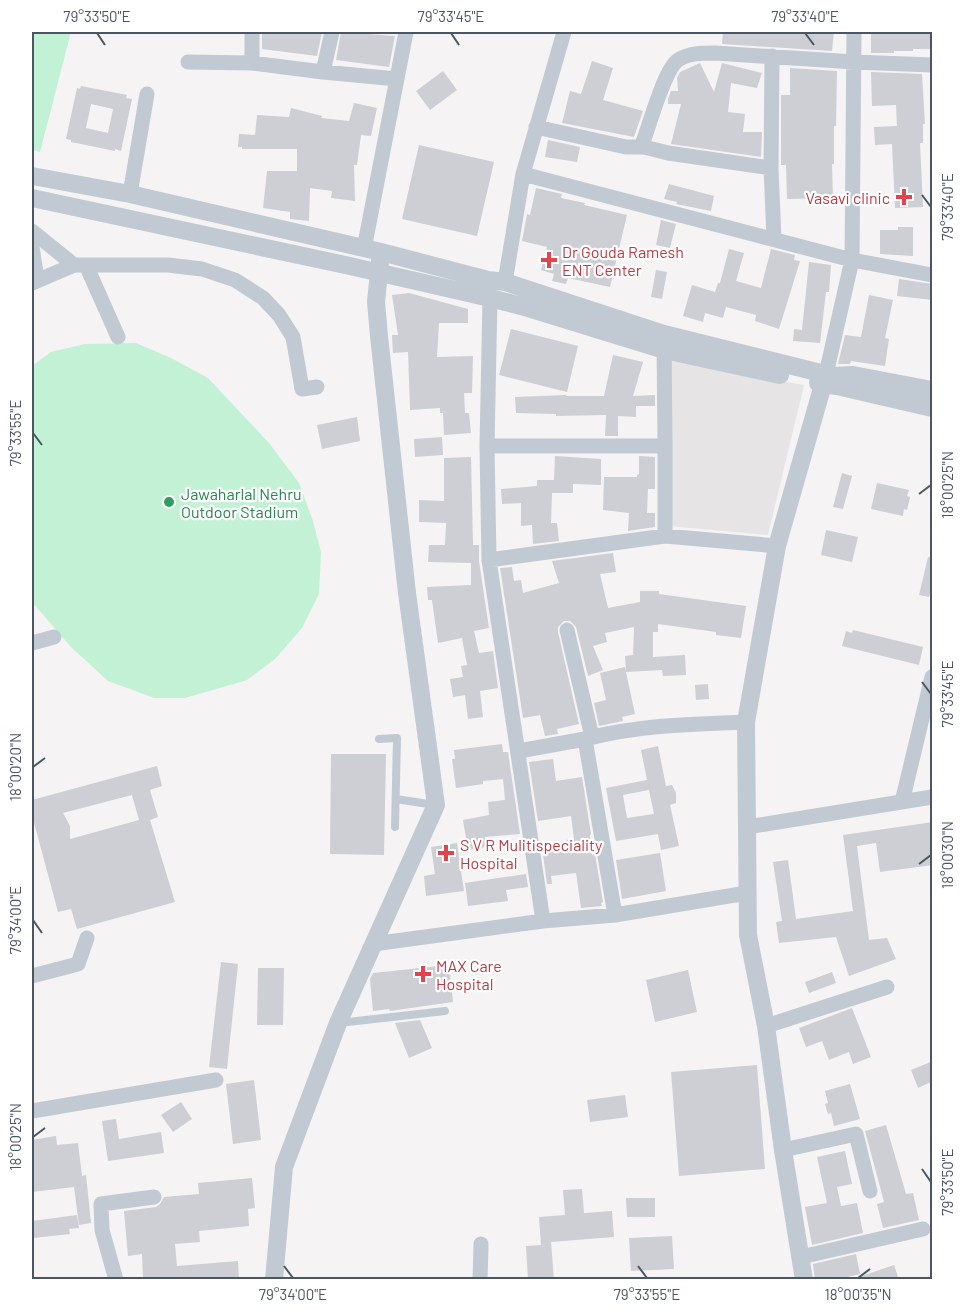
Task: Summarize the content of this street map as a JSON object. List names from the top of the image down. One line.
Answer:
{"places":{"health":["Vasavi clinic","Dr Gouda Ramesh ENT Center","S V R Mulitispeciality Hospital","MAX Care Hospital"],"other":["Jawaharlal Nehru Outdoor Stadium"]},"coordinates":["79°33'50\"E","79°33'45\"E","79°33'40\"E","79°33'55\"E","18°00'25\"N","18°00'20\"N","18°00'30\"N","79°34'00\"E","18°00'35\"N"]}
